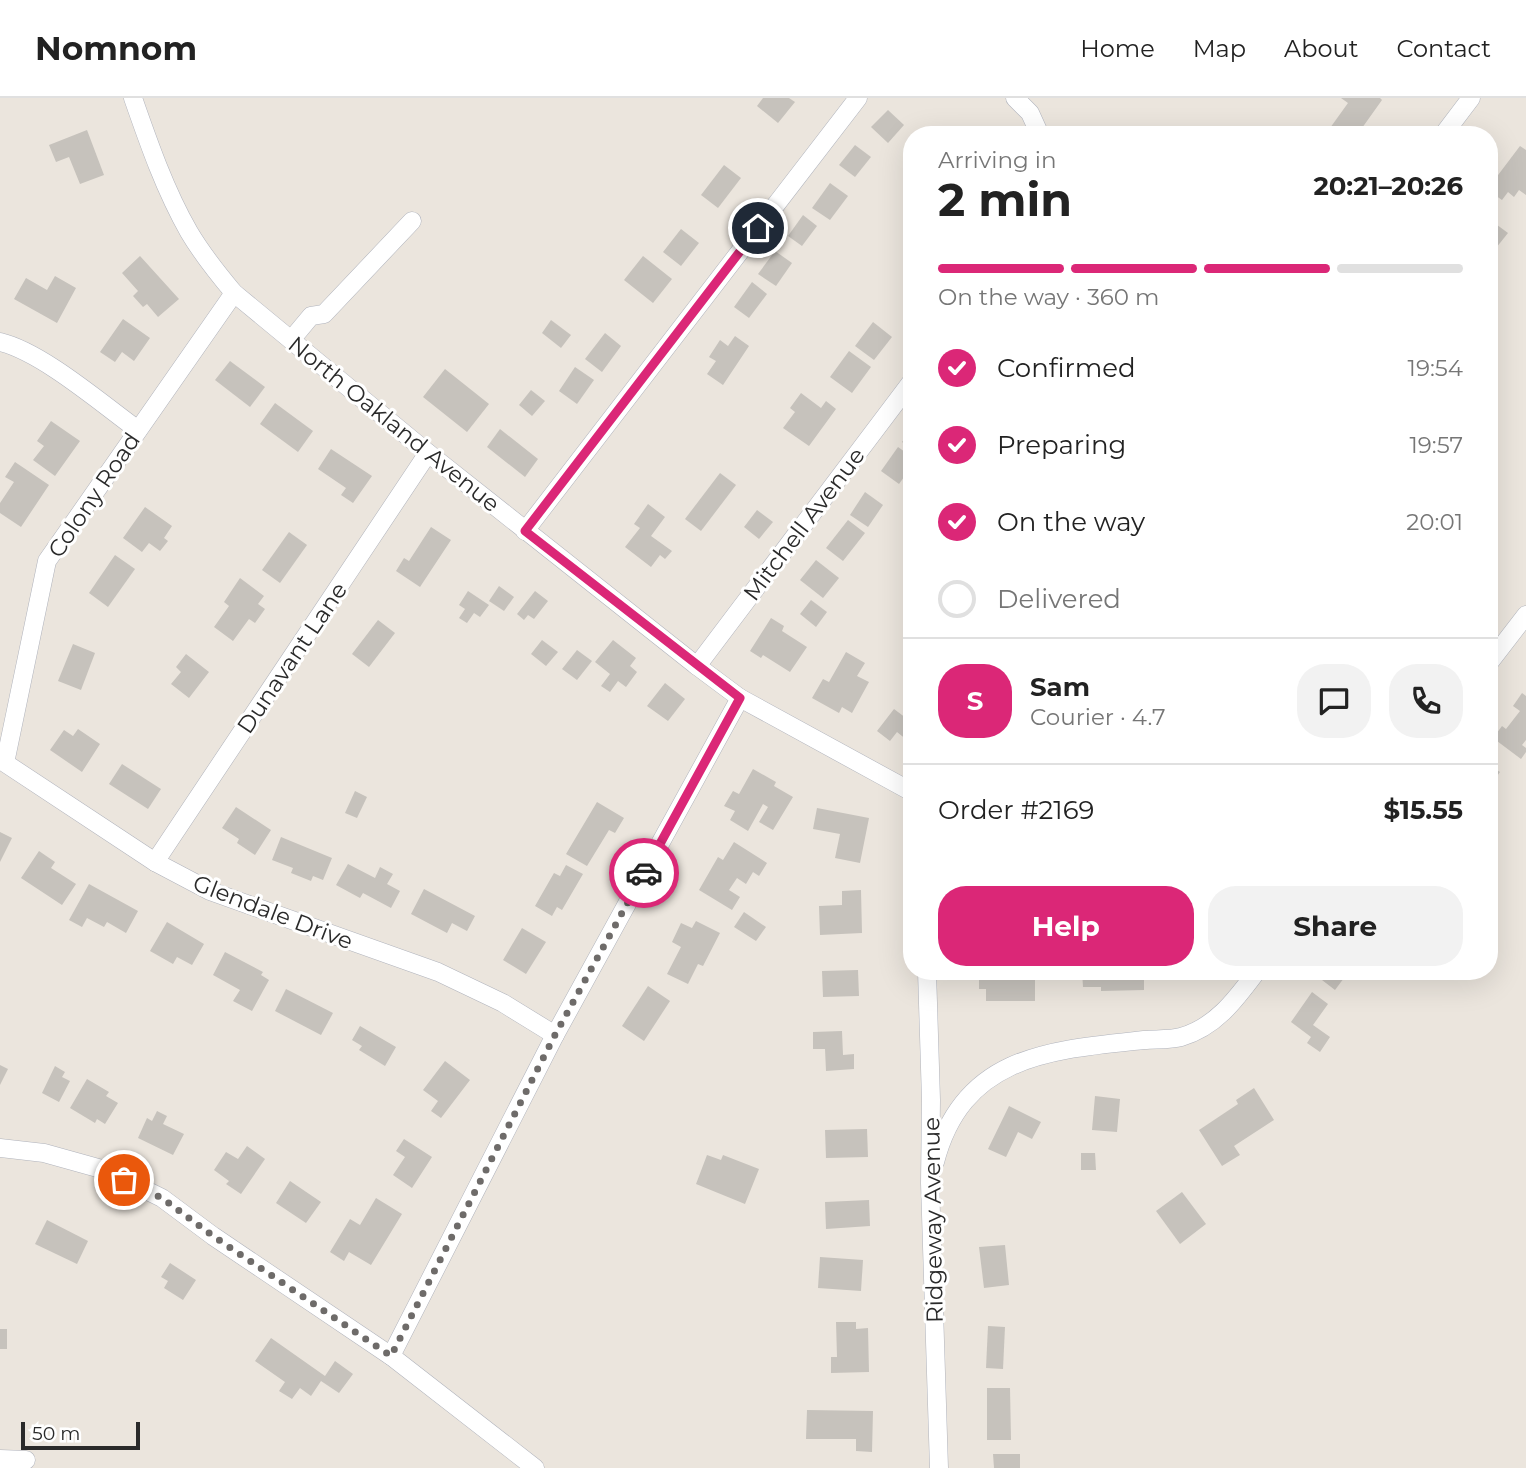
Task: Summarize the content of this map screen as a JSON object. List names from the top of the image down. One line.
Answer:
{"streets":{"street":["North Oakland Avenue","Colony Road","Mitchell Avenue","Dunavant Lane","Glendale Drive","Ridgeway Avenue"]},"crossings":[["North Oakland Avenue","Colony Road"],["North Oakland Avenue","Mitchell Avenue"],["North Oakland Avenue","Dunavant Lane"],["Colony Road","Glendale Drive"],["Dunavant Lane","Glendale Drive"]],"scale_bar":"50 m","page":{"header":"Nomnom","nav":["Home","Map","About","Contact"],"heading":["2 min","Arriving in","20:21–20:26"],"panel":["Sam","Courier · 4.7","Order #2169","$15.55"],"bar":"On the way · 360 m","list":[["Confirmed","19:54"],["Preparing","19:57"],["On the way","20:01"],"Delivered"],"round":"S","buttons":["Help","Share"],"scale":"50 m"}}
